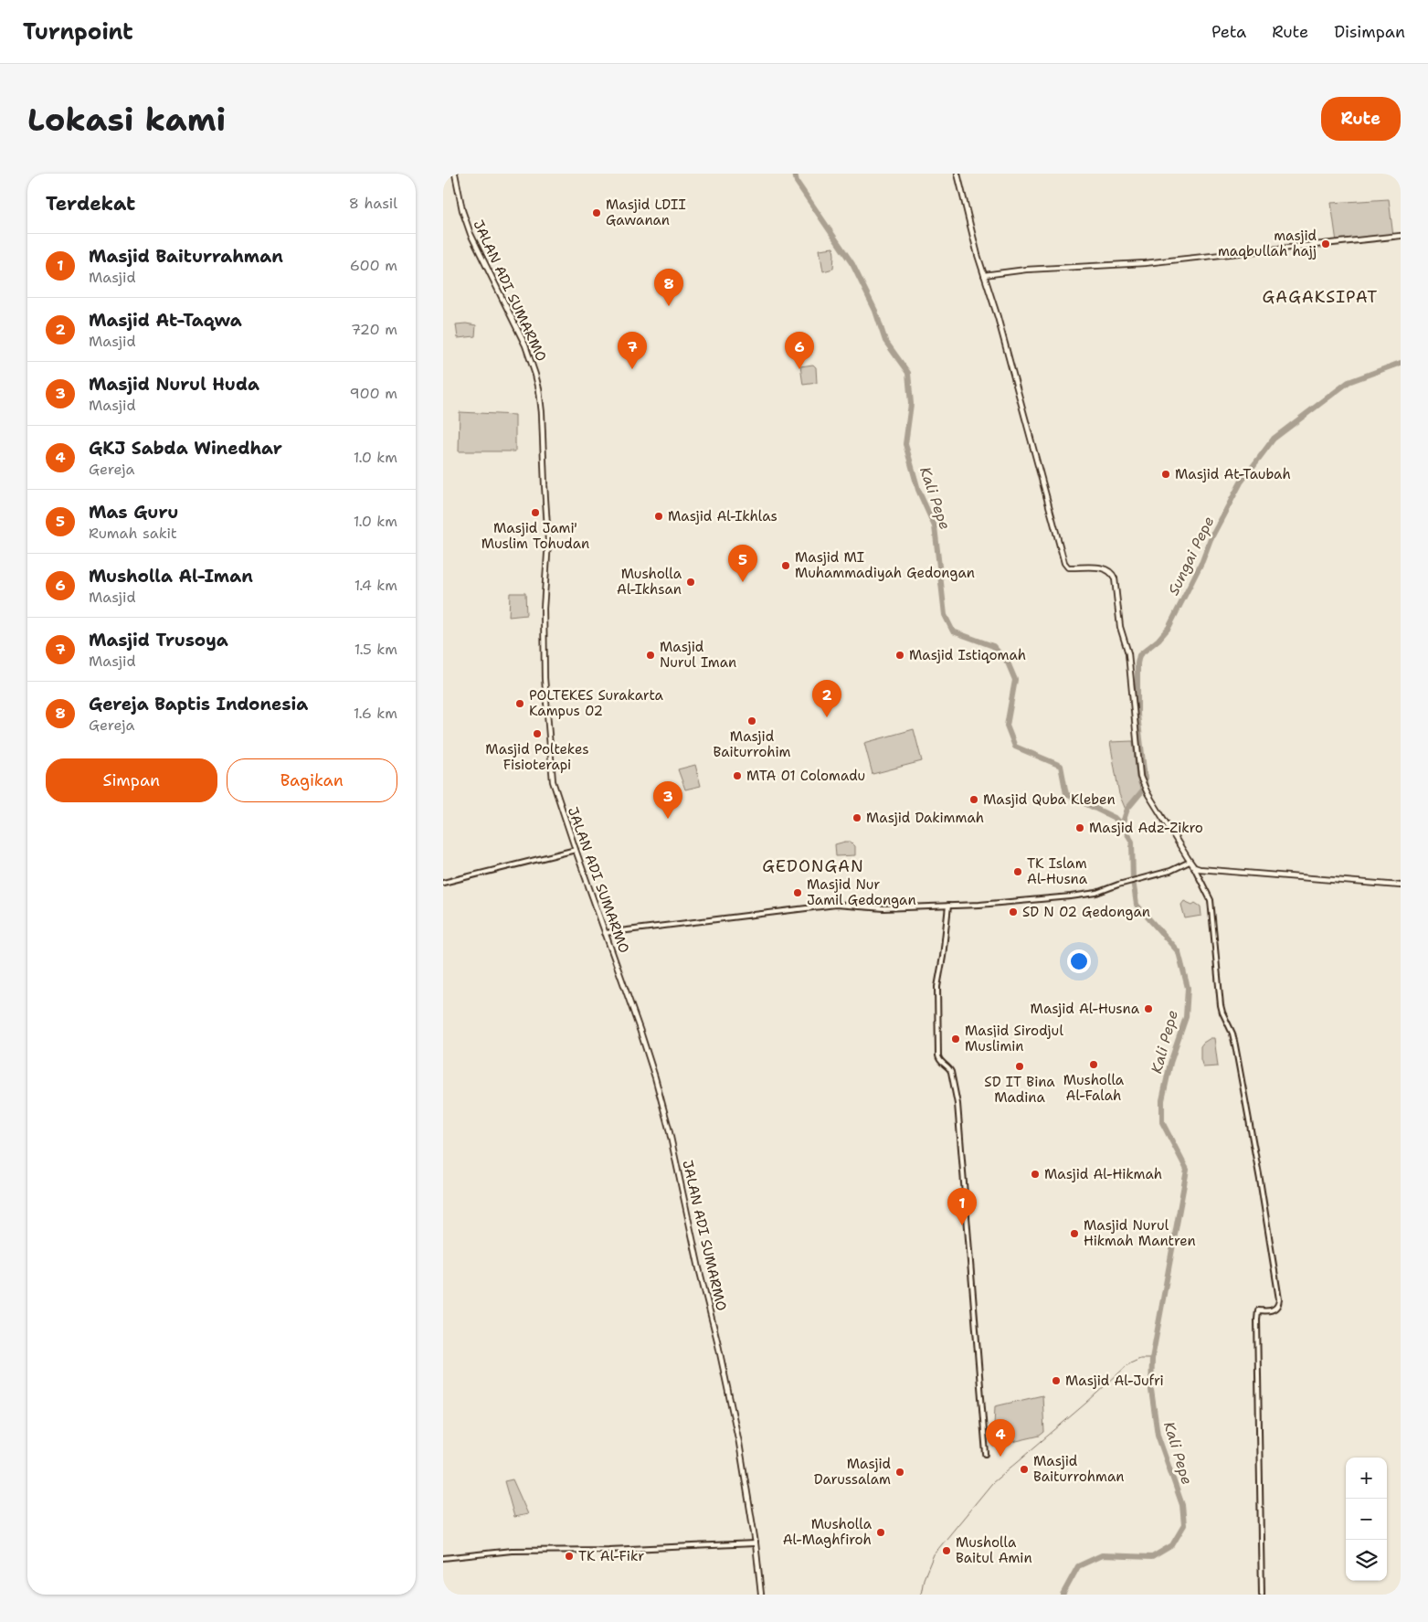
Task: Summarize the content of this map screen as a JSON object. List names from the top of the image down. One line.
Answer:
{"streets":{"main road":["JALAN ADI SUMARMO"]},"districts":["GAGAKSIPAT","GEDONGAN"],"water":["Kali Pepe","Sungai Pepe"],"places":["Masjid LDII Gawanan","masjid maqbullah hajj","Masjid At-Taubah","Masjid Jami' Muslim Tohudan","Masjid Al-Ikhlas","Masjid MI Muhammadiyah Gedongan","Musholla Al-Ikhsan","Masjid Nurul Iman","Masjid Istiqomah","POLTEKES Surakarta Kampus 02","Masjid Baiturrohim","Masjid Poltekes Fisioterapi","MTA 01 Colomadu","Masjid Quba Kleben","Masjid Dakimmah","Masjid Adz-Zikro","TK Islam Al-Husna","Masjid Nur Jamil Gedongan","SD N 02 Gedongan","Masjid Al-Husna","Masjid Sirodjul Muslimin","Musholla Al-Falah","SD IT Bina Madina","Masjid Al-Hikmah","Masjid Nurul Hikmah Mantren","Masjid Al-Jufri","Masjid Baiturrohman","Masjid Darussalam","Musholla Al-Maghfiroh","Musholla Baitul Amin","TK Al-Fikr"],"page":{"header":"Turnpoint","nav":["Peta","Rute","Disimpan"],"buttons":["Rute",["Simpan","Bagikan"]],"title":"Lokasi kami","heading":["Terdekat","8 hasil"],"list":[{"mark":"1","name":"Masjid Baiturrahman","note":"Masjid","value":"600 m"},{"mark":"2","name":"Masjid At-Taqwa","note":"Masjid","value":"720 m"},{"mark":"3","name":"Masjid Nurul Huda","note":"Masjid","value":"900 m"},{"mark":"4","name":"GKJ Sabda Winedhar","note":"Gereja","value":"1.0 km"},{"mark":"5","name":"Mas Guru","note":"Rumah sakit","value":"1.0 km"},{"mark":"6","name":"Musholla Al-Iman","note":"Masjid","value":"1.4 km"},{"mark":"7","name":"Masjid Trusoya","note":"Masjid","value":"1.5 km"},{"mark":"8","name":"Gereja Baptis Indonesia","note":"Gereja","value":"1.6 km"}],"pins":["8","6","7","5","2","3","1","4"],"map_buttons":["+","−"]}}
